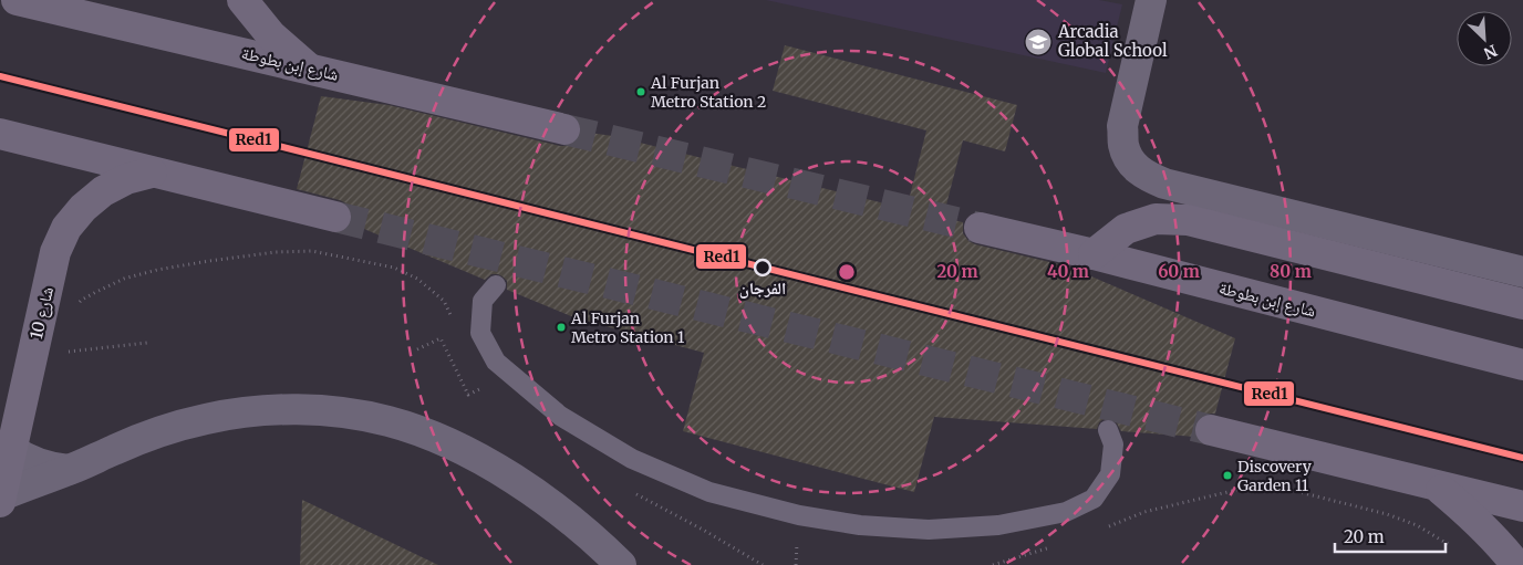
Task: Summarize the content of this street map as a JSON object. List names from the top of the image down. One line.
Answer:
{"streets":{"main road":["شارع إبن بطوطة","شارع 10"]},"places":{"school or university":["Arcadia Global School"],"other":["Al Furjan Metro Station 2","الفرجان","Al Furjan Metro Station 1","Discovery Garden 11"]},"lines":["transit line Red1"],"scale_bar":"20 m","north":"bottom right","rings":["20 m","40 m","60 m","80 m"]}
